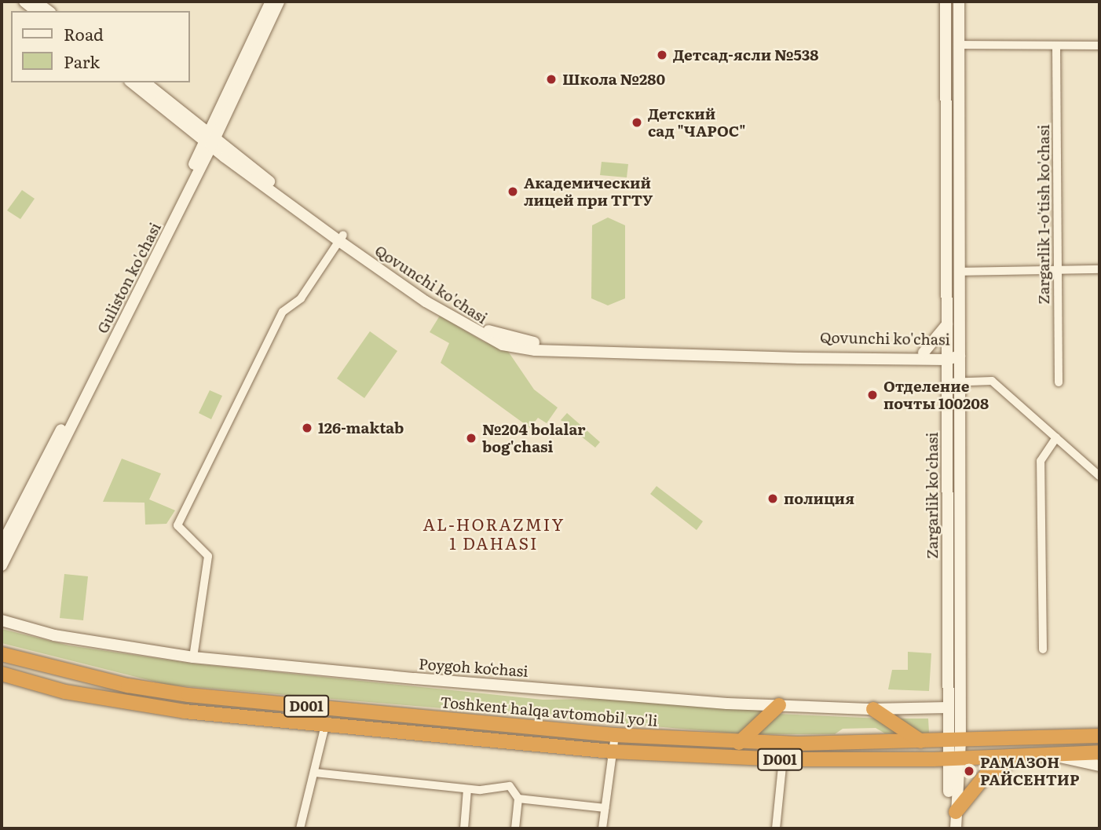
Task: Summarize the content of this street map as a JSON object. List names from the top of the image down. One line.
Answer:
{"streets":{"highway":["D001","Toshkent halqa avtomobil yo'li"],"main road":["Guliston ko'chasi","Qovunchi ko'chasi","Zargarlik ko'chasi","Poygoh koʻchasi"],"street":["Zargarlik 1-o'tish ko'chasi"]},"crossings":[["Guliston ko'chasi","Qovunchi ko'chasi"],["Qovunchi ko'chasi","Zargarlik ko'chasi"],["Zargarlik ko'chasi","Poygoh koʻchasi"],["Zargarlik ko'chasi","D001"],["Zargarlik ko'chasi","Toshkent halqa avtomobil yo'li"]],"districts":["AL-HORAZMIY 1 DAHASI"],"places":["Детсад-ясли №538","Школа №280","Детский сад \"ЧАРОС\"","Академический лицей при ТГТУ","Отделение почты 100208","126-maktab","№204 bolalar bog'chasi","полиция","РАМАЗОН РАЙСЕНТИР"],"legend":["Road","Park"]}
